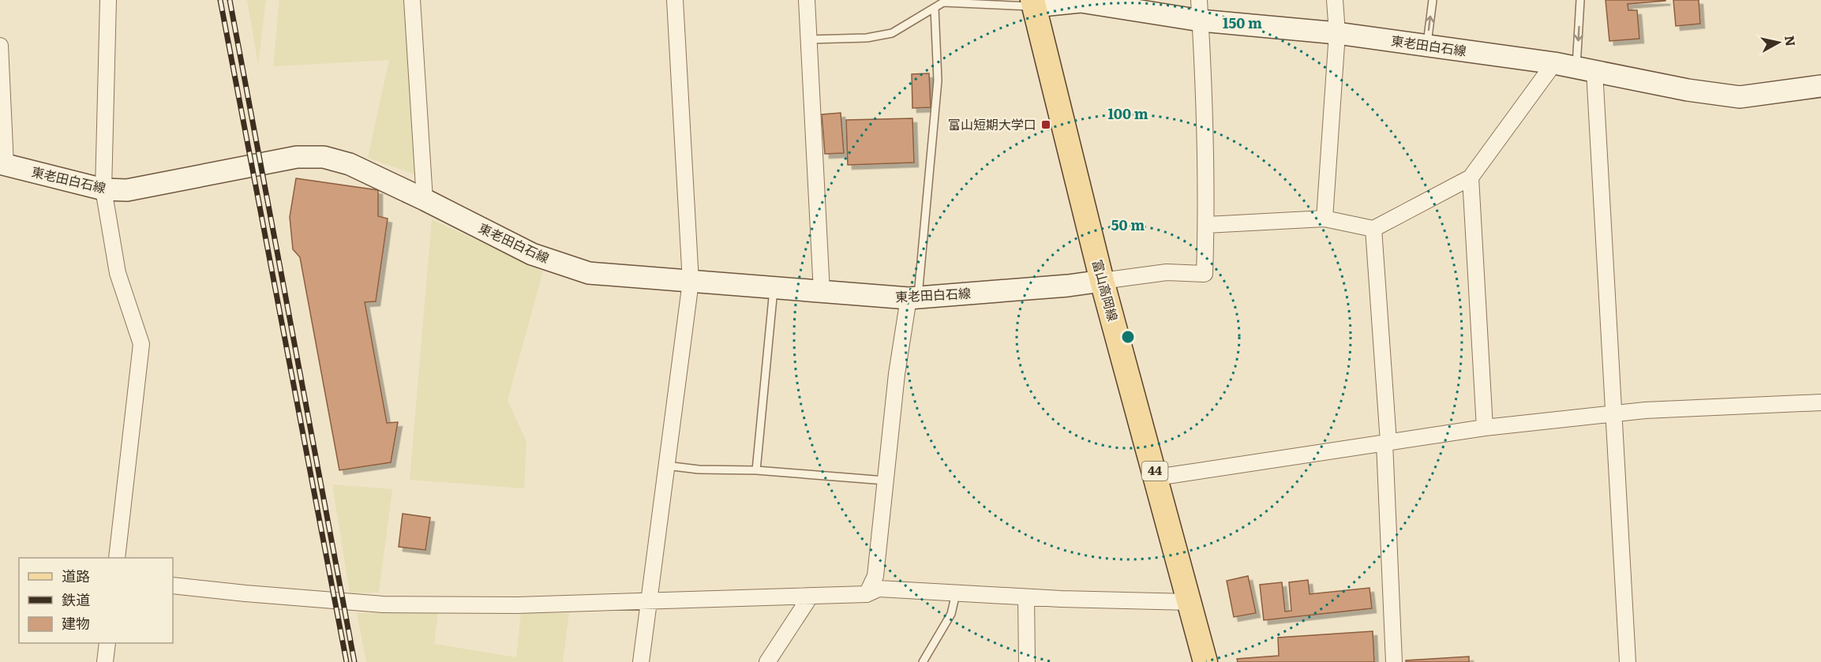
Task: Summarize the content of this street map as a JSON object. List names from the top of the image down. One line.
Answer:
{"streets":{"main road":["東老田白石線","富山高岡線","44"]},"crossings":[["東老田白石線","富山高岡線"]],"places":{"transit":["富山短期大学口"]},"legend":["道路","鉄道","建物"],"north":"right","rings":["150 m","100 m","50 m"]}
